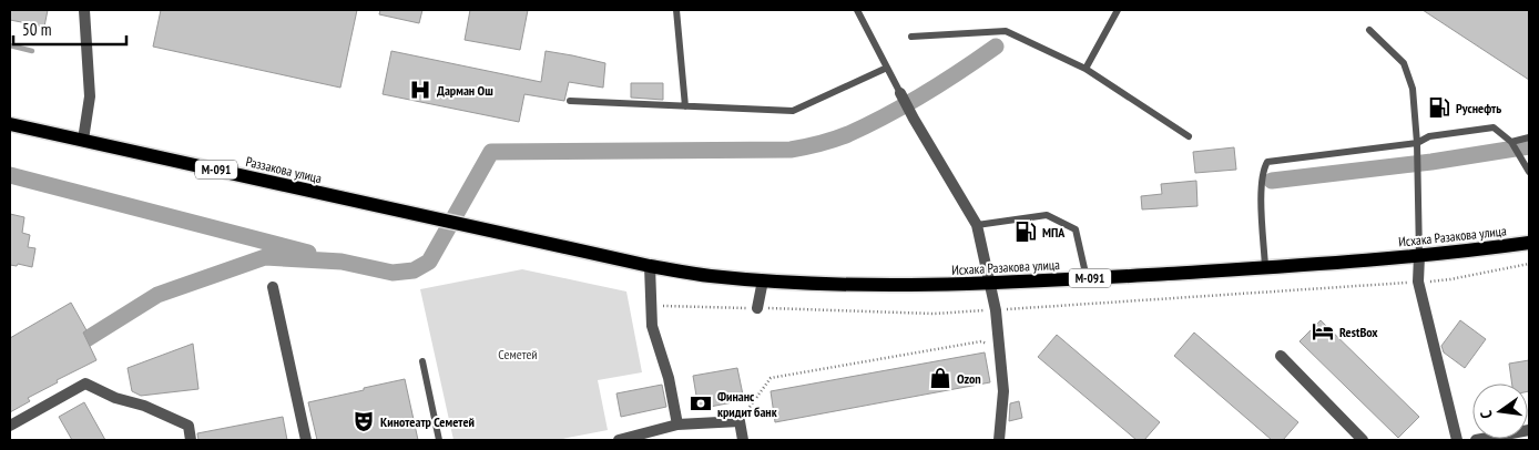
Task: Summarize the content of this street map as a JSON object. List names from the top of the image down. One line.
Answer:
{"streets":{"main road":["М-091","Раззакова улица","Исхака Разакова улица"]},"crossings":[["Раззакова улица","Исхака Разакова улица"]],"parks":["Семетей"],"places":{"hospital":["Дарман Ош"],"fuel station":["Руснефть","МПА"],"hotel":["RestBox"],"shop":["Ozon"],"bank":["Финанс кридит банк"],"theatre":["Кинотеатр Семетей"]},"scale_bar":"50 m","north":"left"}
